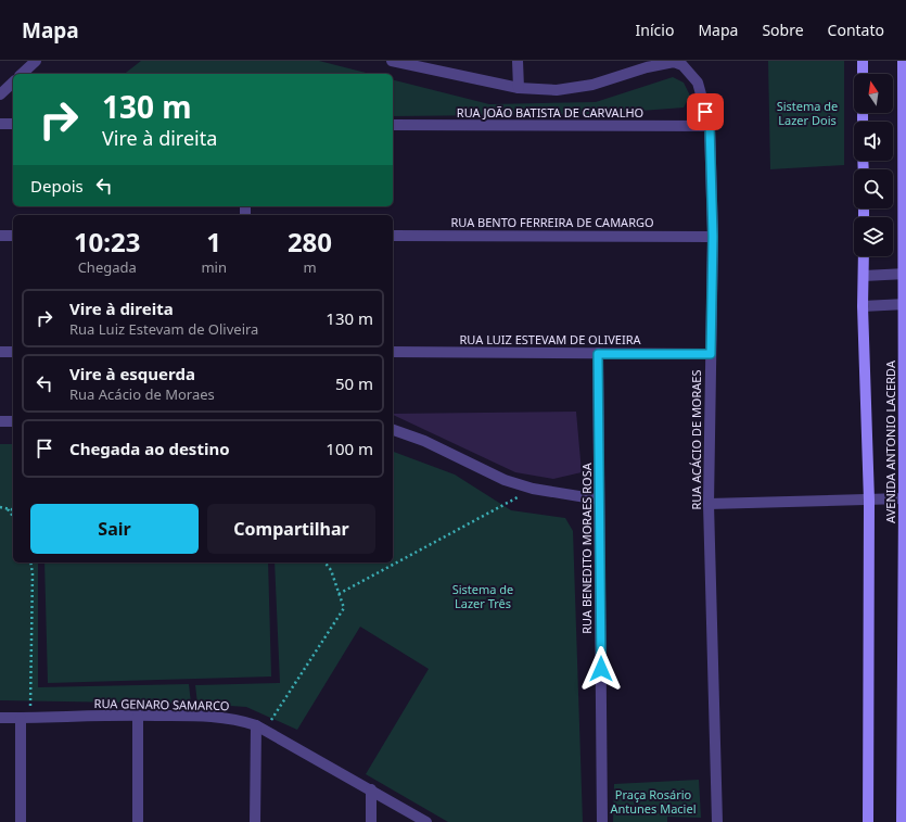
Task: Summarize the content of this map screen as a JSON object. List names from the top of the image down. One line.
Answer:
{"streets":{"main road":["AVENIDA ANTONIO LACERDA"],"street":["RUA JOÃO BATISTA DE CARVALHO","RUA BENTO FERREIRA DE CAMARGO","RUA LUIZ ESTEVAM DE OLIVEIRA","RUA ACÁCIO DE MORAES","RUA BENEDITO MORAES ROSA","RUA GENARO SAMARCO"]},"crossings":[["RUA JOÃO BATISTA DE CARVALHO","RUA ACÁCIO DE MORAES"],["RUA BENTO FERREIRA DE CAMARGO","RUA ACÁCIO DE MORAES"],["RUA LUIZ ESTEVAM DE OLIVEIRA","RUA ACÁCIO DE MORAES"],["RUA LUIZ ESTEVAM DE OLIVEIRA","RUA BENEDITO MORAES ROSA"]],"parks":["Sistema de Lazer Dois","Sistema de Lazer Três","Praça Rosário Antunes Maciel"],"north":"top","page":{"header":"Mapa","nav":["Início","Mapa","Sobre","Contato"],"turn":["130 m","Vire à direita"],"then":"Depois","eta":["10:23","Chegada","1","min","280","m"],"list":[{"name":"Vire à direita","note":"Rua Luiz Estevam de Oliveira","value":"130 m"},{"name":"Vire à esquerda","note":"Rua Acácio de Moraes","value":"50 m"},{"name":"Chegada ao destino","value":"100 m"}],"buttons":["Sair","Compartilhar"]}}
